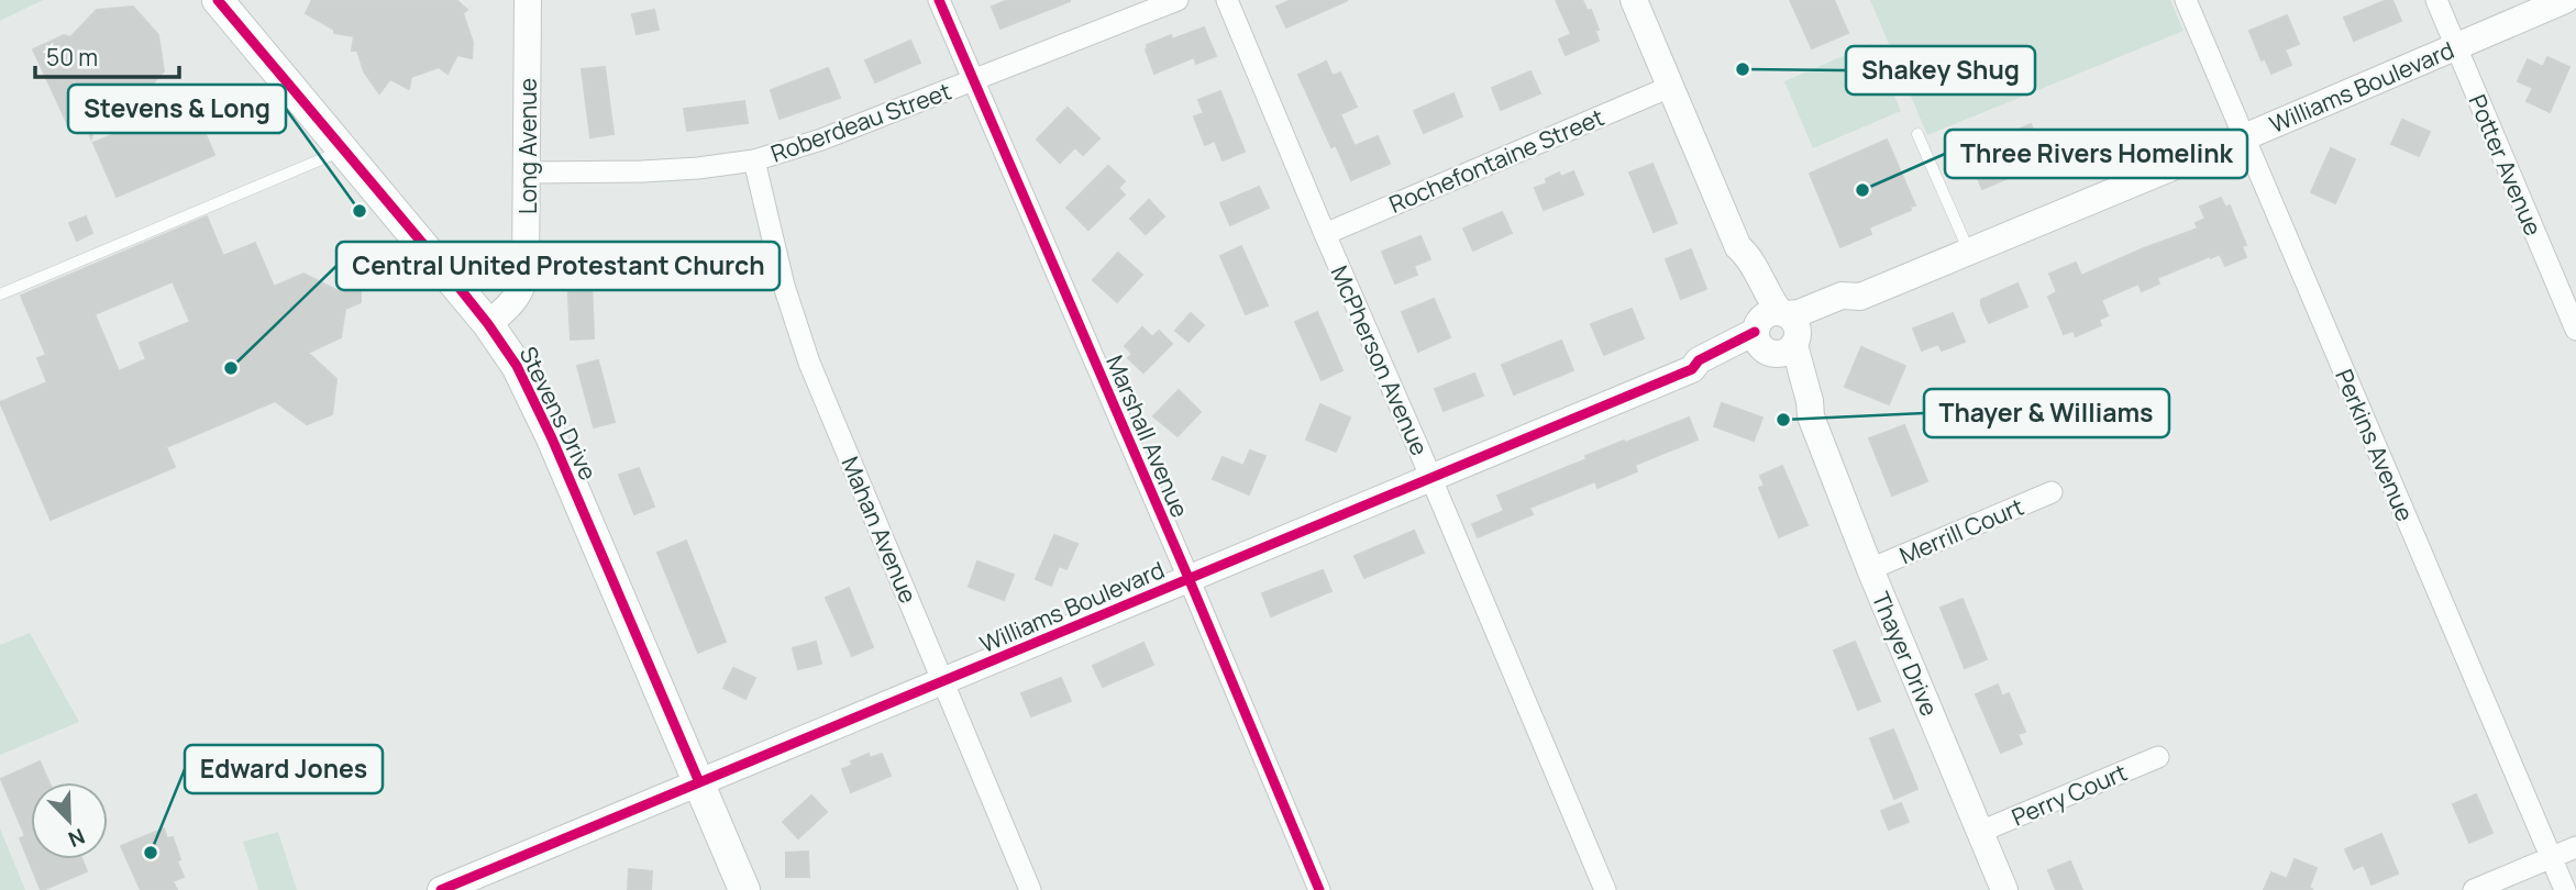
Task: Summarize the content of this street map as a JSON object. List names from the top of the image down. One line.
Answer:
{"streets":{"main road":["Stevens Drive"],"street":["Williams Boulevard","Roberdeau Street","Long Avenue","Rochefontaine Street","Potter Avenue","McPherson Avenue","Marshall Avenue","Perkins Avenue","Mahan Avenue","Merrill Court","Thayer Drive","Perry Court"]},"crossings":[["Williams Boulevard","Potter Avenue"],["Williams Boulevard","McPherson Avenue"],["Williams Boulevard","Stevens Drive"],["Williams Boulevard","Marshall Avenue"],["Williams Boulevard","Perkins Avenue"],["Williams Boulevard","Mahan Avenue"],["Williams Boulevard","Thayer Drive"],["Roberdeau Street","Long Avenue"],["Roberdeau Street","Marshall Avenue"],["Roberdeau Street","Mahan Avenue"],["Long Avenue","Stevens Drive"],["Rochefontaine Street","McPherson Avenue"],["Rochefontaine Street","Thayer Drive"],["Merrill Court","Thayer Drive"],["Thayer Drive","Perry Court"]],"places":["Shakey Shug","Three Rivers Homelink","Stevens & Long","Central United Protestant Church","Thayer & Williams","Edward Jones"],"scale_bar":"50 m","north":"bottom right"}
